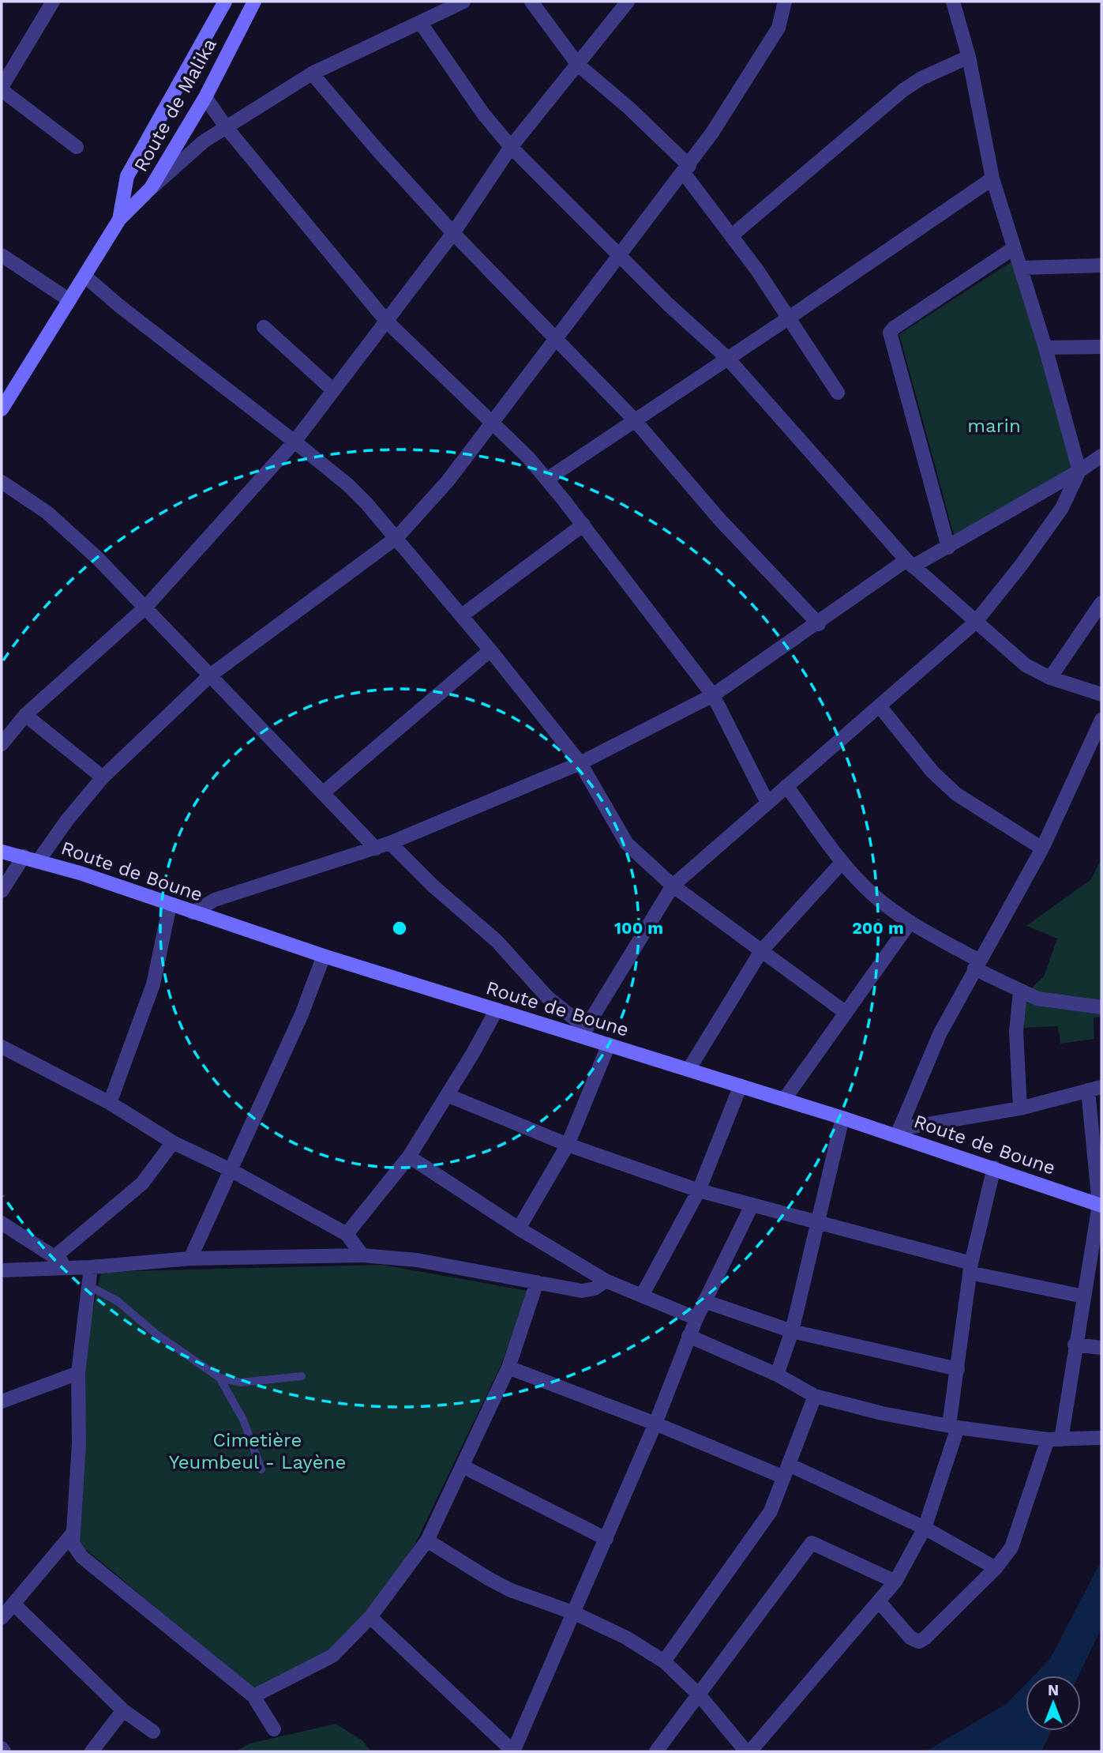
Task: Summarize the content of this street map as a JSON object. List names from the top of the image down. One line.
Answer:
{"streets":{"street":["Route de Malika","Route de Boune"]},"parks":["marin","Cimetière Yeumbeul - Layène"],"north":"top","rings":["100 m","200 m"]}
